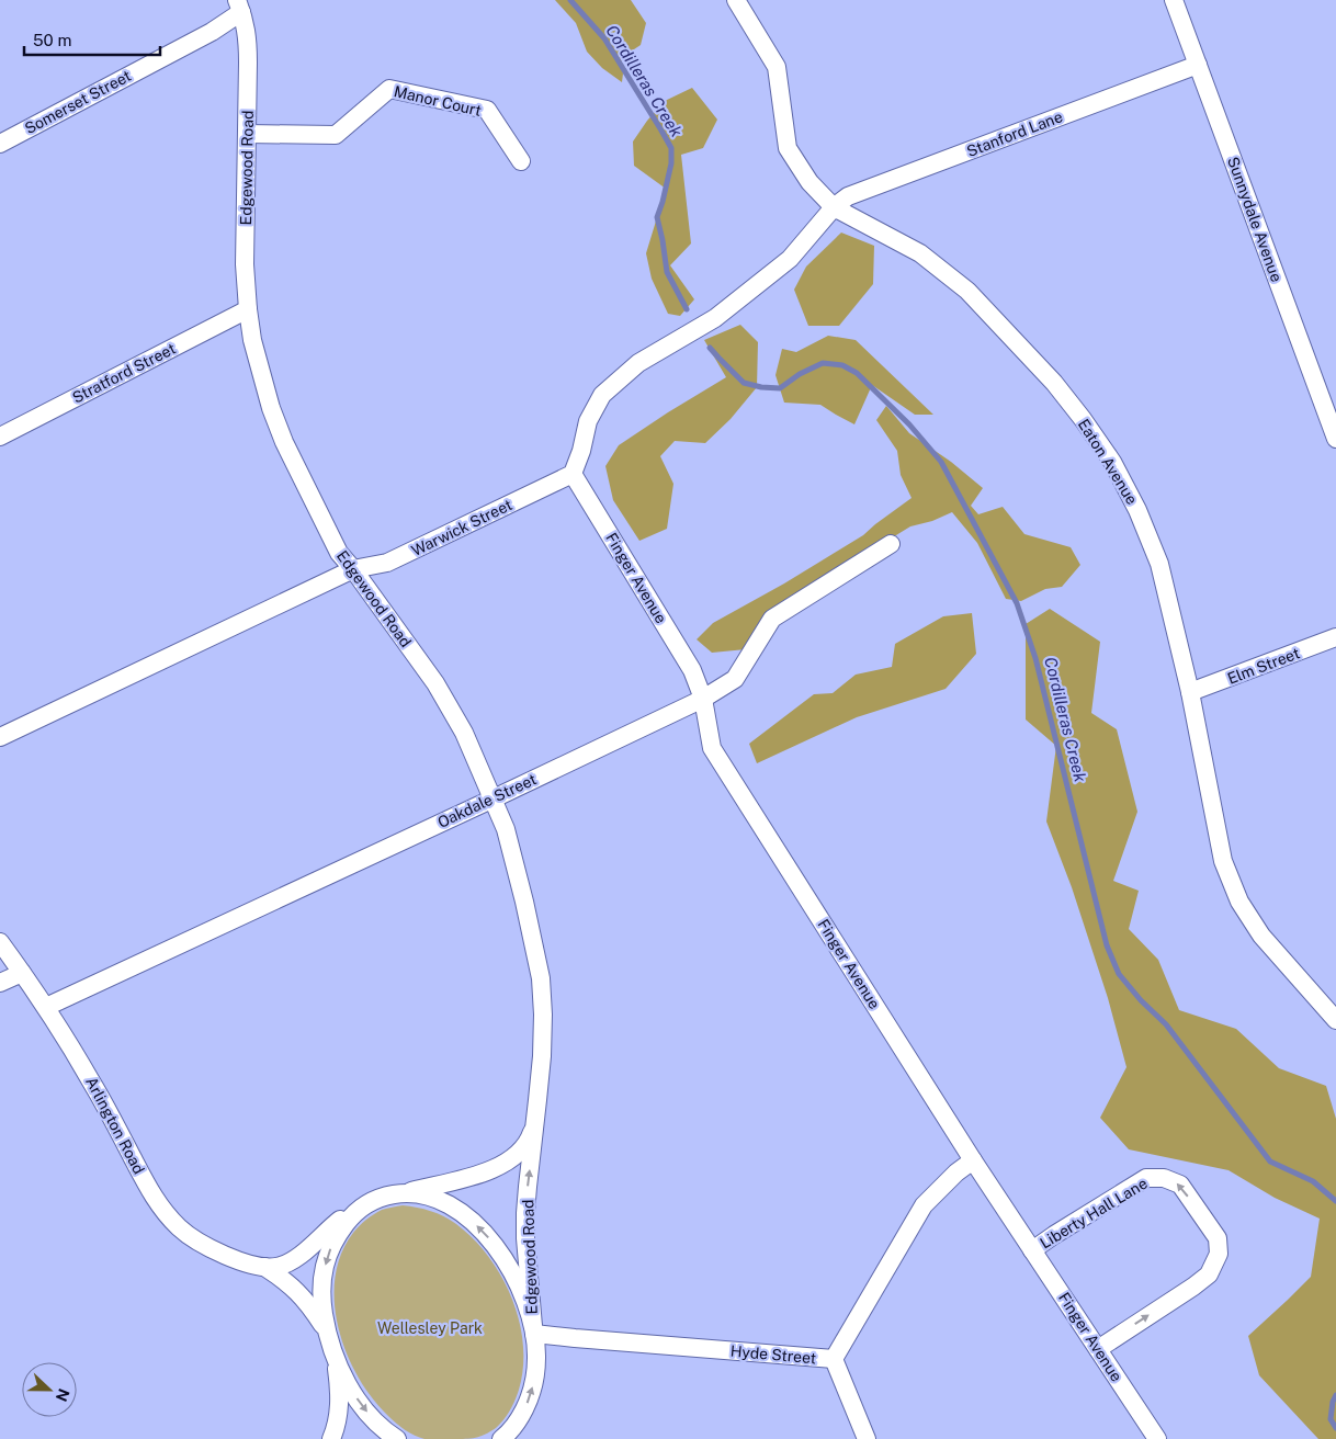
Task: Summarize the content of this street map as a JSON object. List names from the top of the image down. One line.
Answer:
{"streets":{"street":["Manor Court","Somerset Street","Stanford Lane","Edgewood Road","Sunnydale Avenue","Stratford Street","Eaton Avenue","Warwick Street","Finger Avenue","Elm Street","Oakdale Street","Arlington Road","Liberty Hall Lane","Hyde Street"]},"crossings":[["Manor Court","Edgewood Road"],["Somerset Street","Edgewood Road"],["Stanford Lane","Sunnydale Avenue"],["Stanford Lane","Eaton Avenue"],["Edgewood Road","Stratford Street"],["Edgewood Road","Warwick Street"],["Edgewood Road","Oakdale Street"],["Edgewood Road","Hyde Street"],["Eaton Avenue","Elm Street"],["Warwick Street","Finger Avenue"],["Finger Avenue","Oakdale Street"],["Finger Avenue","Liberty Hall Lane"],["Finger Avenue","Hyde Street"],["Oakdale Street","Arlington Road"]],"water":["Cordilleras Creek"],"parks":["Wellesley Park"],"scale_bar":"50 m","north":"right"}
